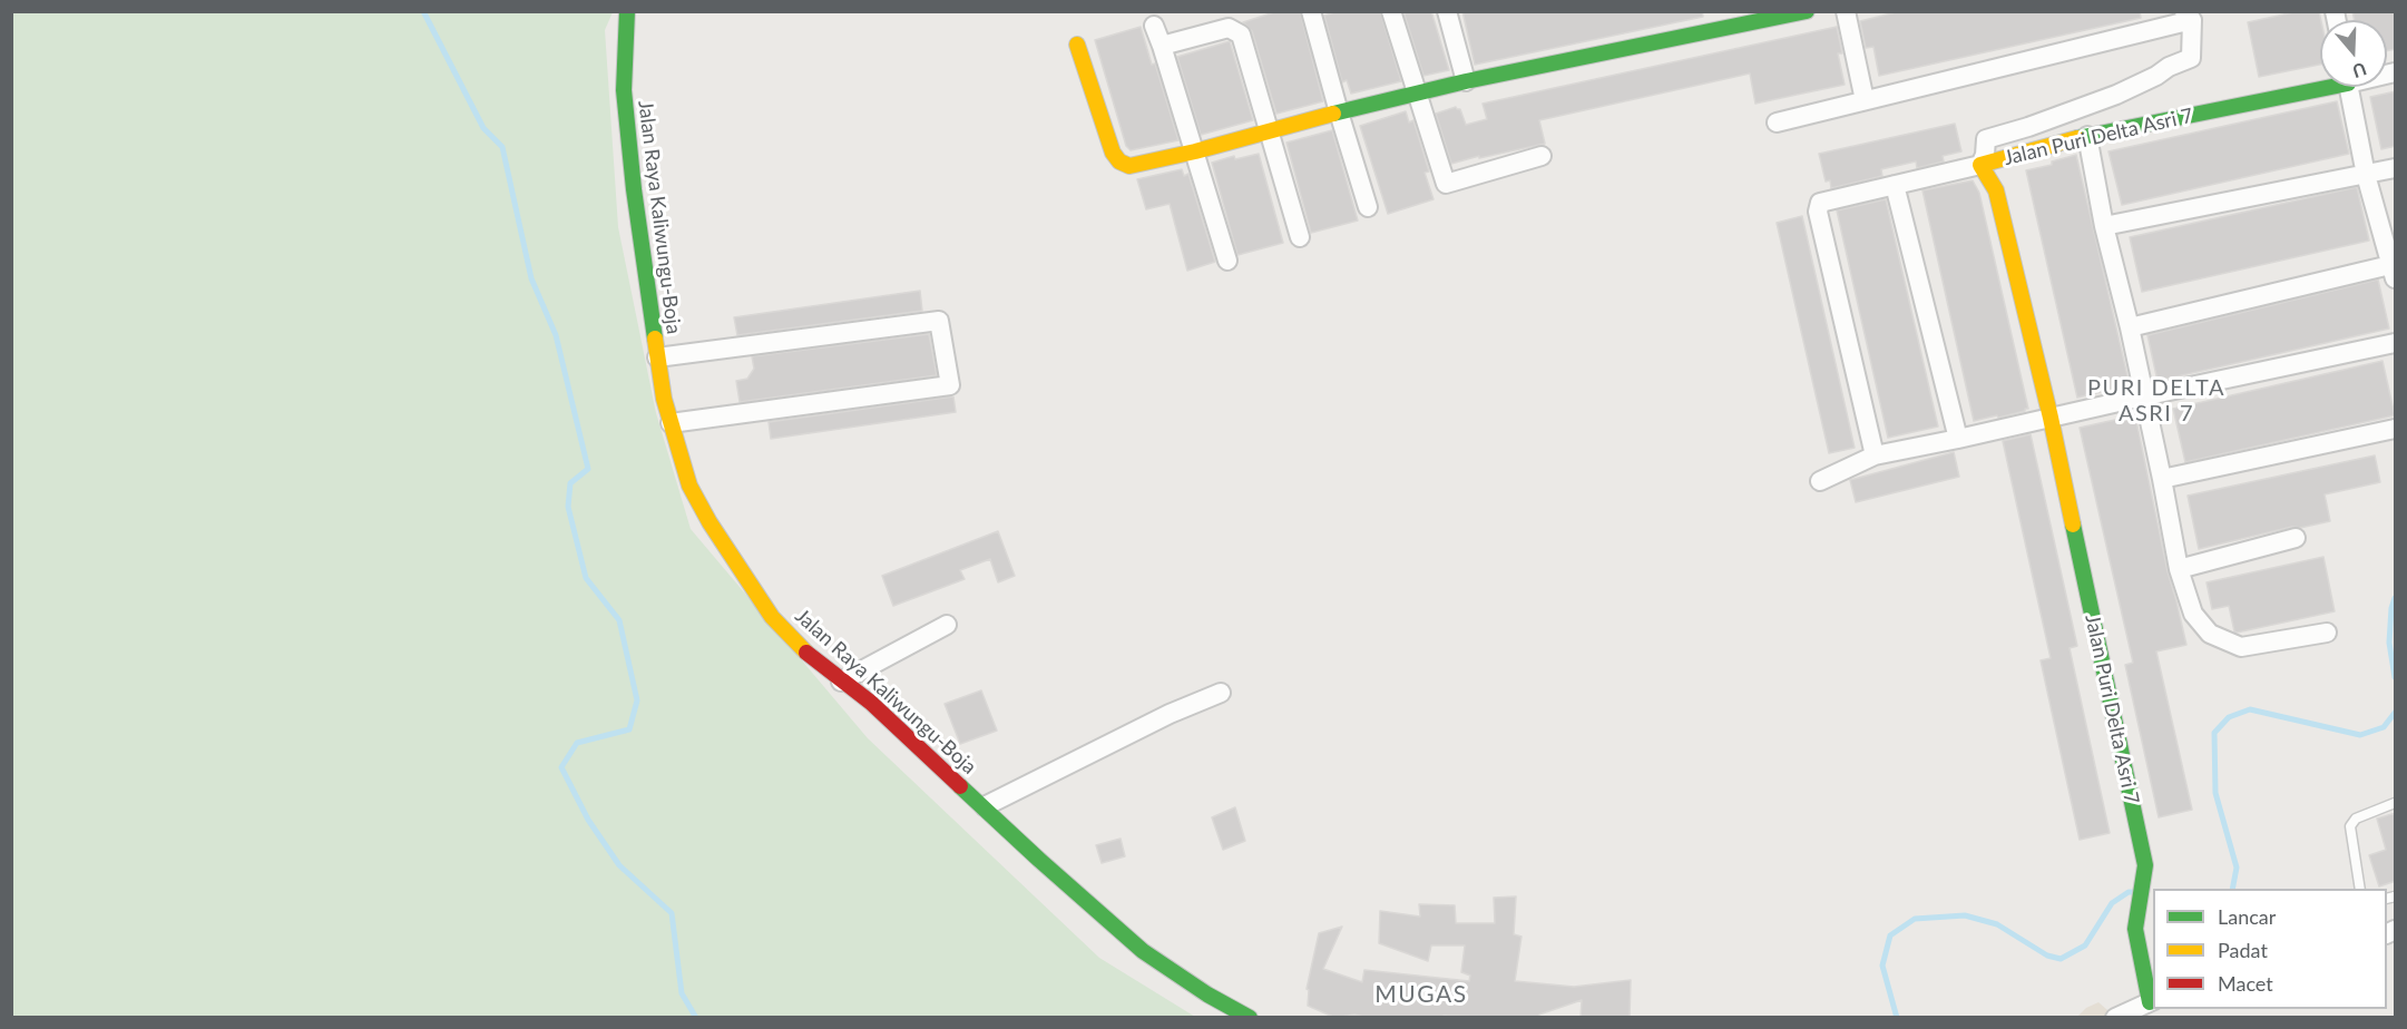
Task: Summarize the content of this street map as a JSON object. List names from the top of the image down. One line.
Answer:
{"streets":{"street":["Jalan Puri Delta Asri 7","Jalan Raya Kaliwungu-Boja"]},"districts":["PURI DELTA ASRI 7","MUGAS"],"legend":["Lancar","Padat","Macet"],"north":"bottom"}
